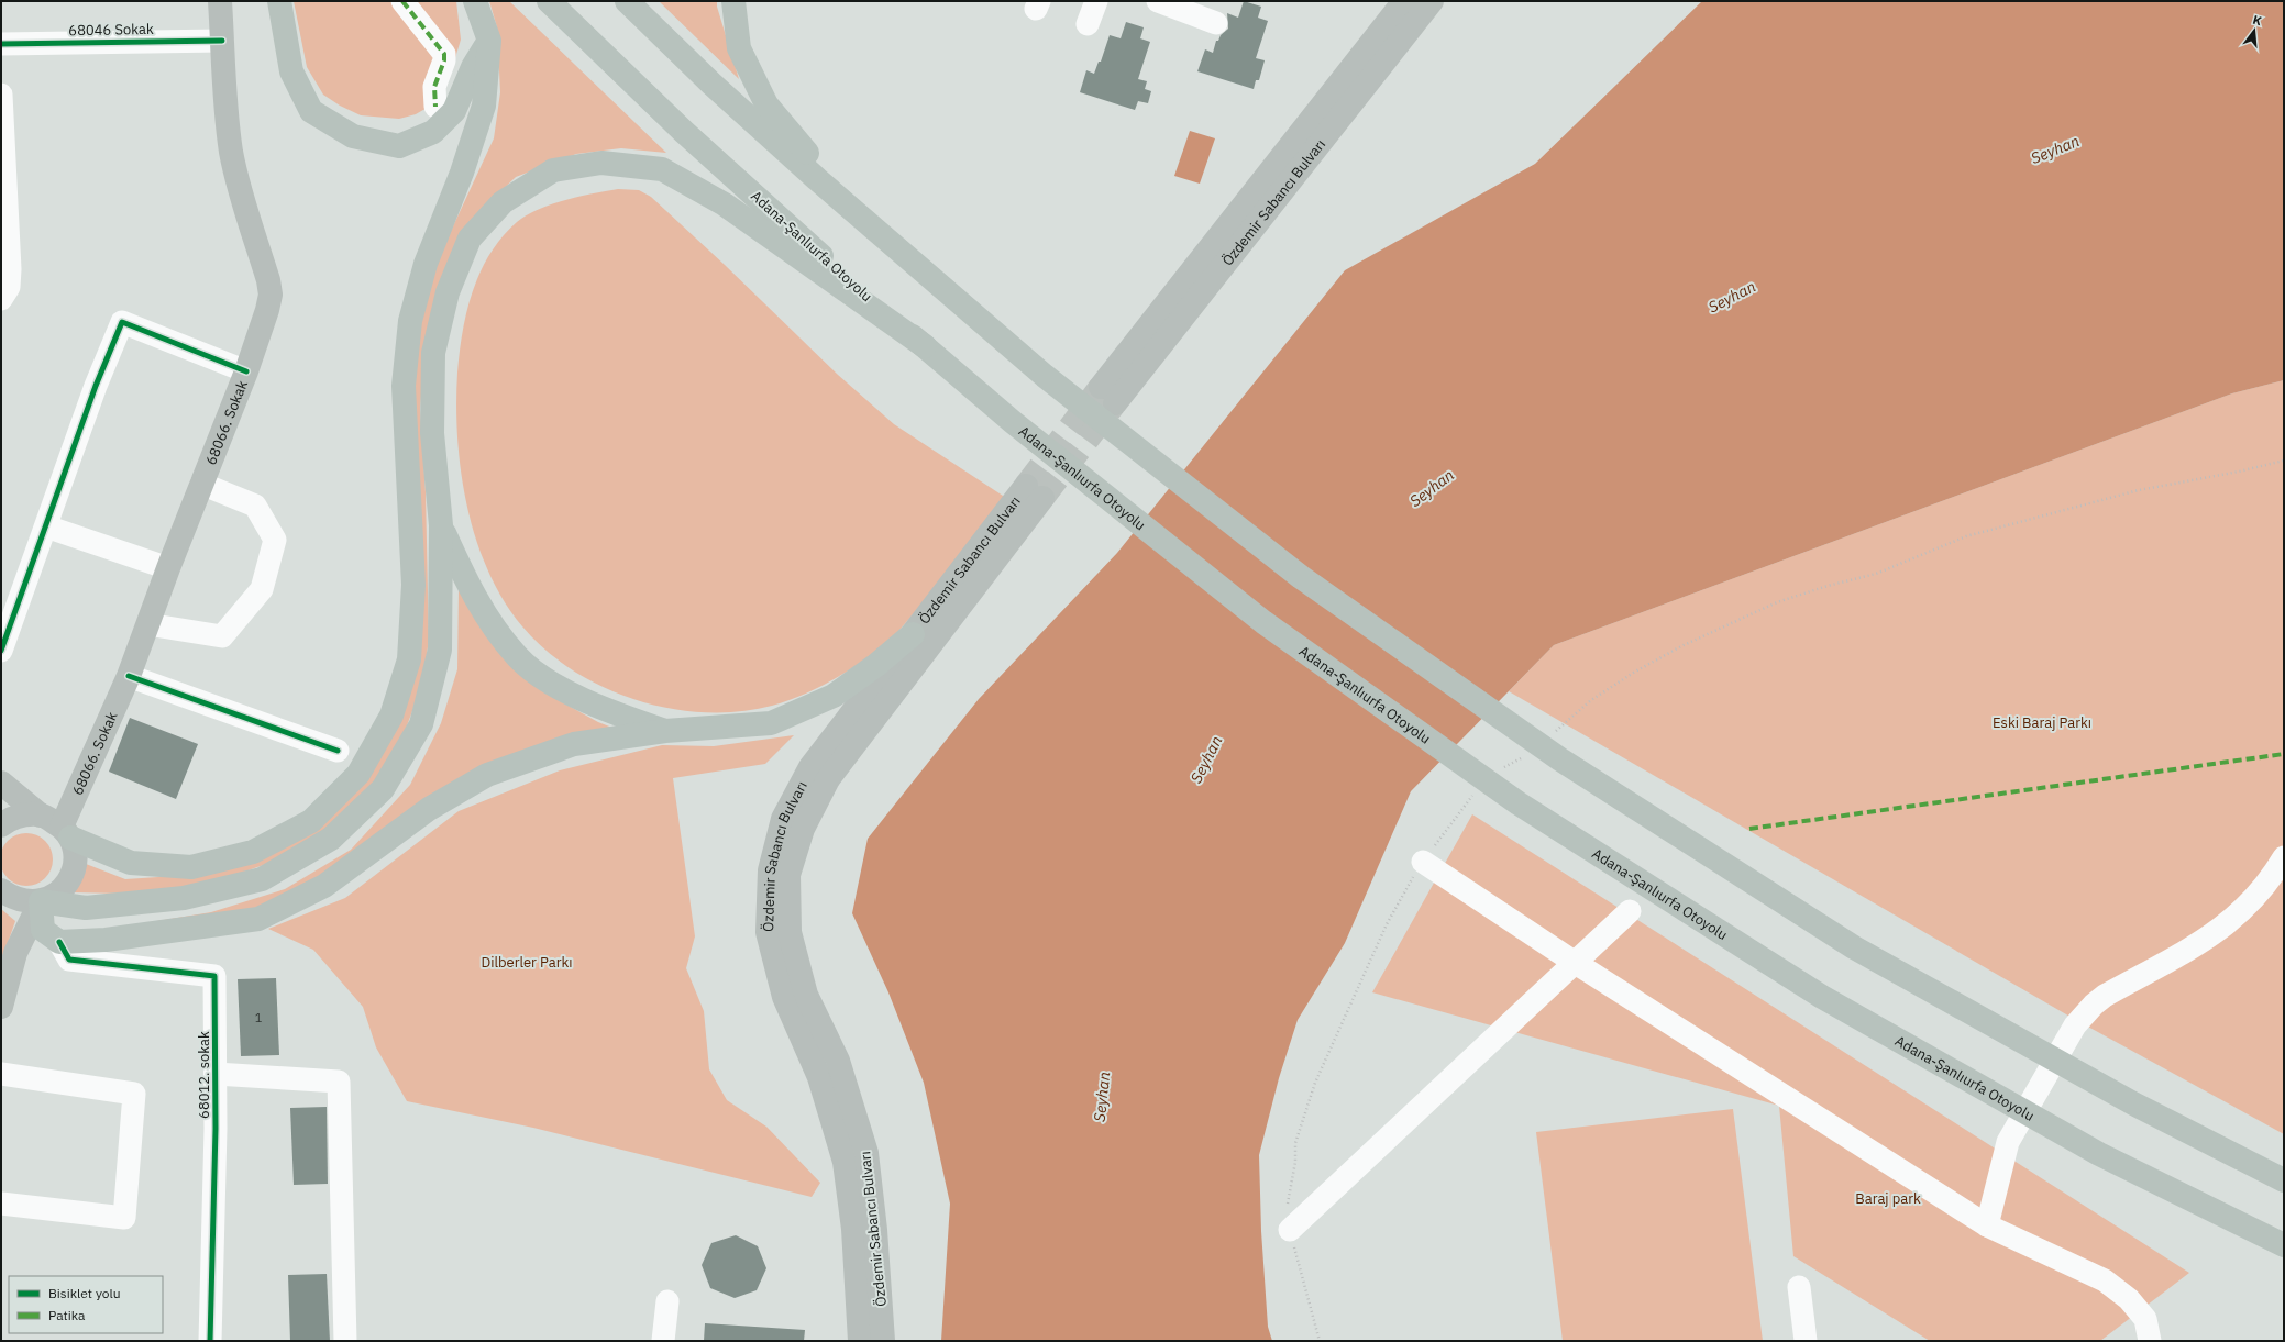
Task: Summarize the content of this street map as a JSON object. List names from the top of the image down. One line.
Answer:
{"streets":{"highway":["Adana-Şanlıurfa Otoyolu"],"main road":["Özdemir Sabancı Bulvarı","68066. Sokak"],"street":["68046 Sokak","68012. sokak"]},"crossings":[["68046 Sokak","68066. Sokak"]],"water":["Seyhan"],"parks":["Eski Baraj Parkı","Dilberler Parkı","Baraj park"],"house_numbers":["1"],"legend":["Bisiklet yolu","Patika"],"north":"top"}
